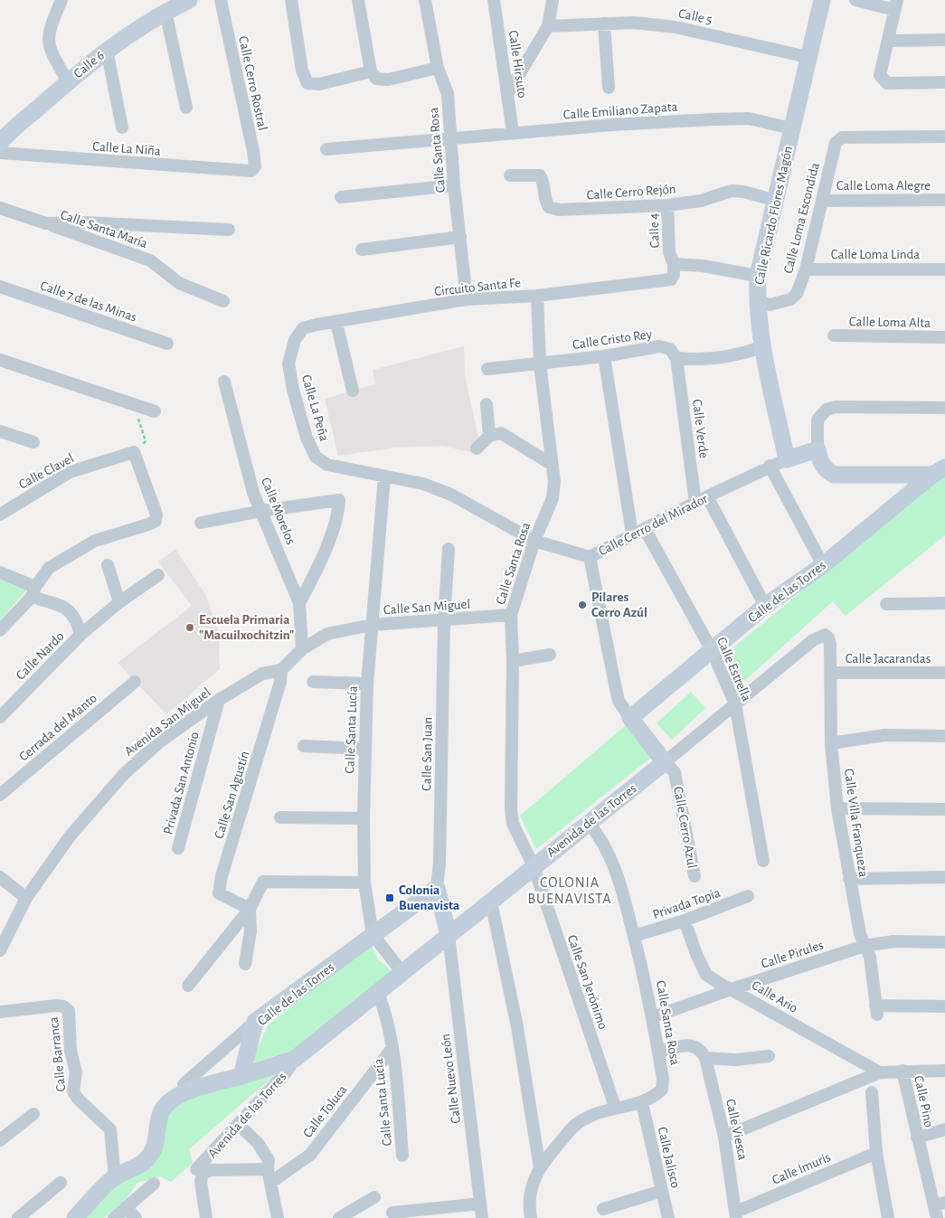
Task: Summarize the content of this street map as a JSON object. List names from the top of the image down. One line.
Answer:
{"streets":{"street":["Calle 5","Calle 6","Calle Hirsuto","Calle Cerro Rostral","Calle Emiliano Zapata","Calle La Niña","Calle Santa Rosa","Calle Loma Alegre","Calle Cerro Rejón","Calle Ricardo Flores Magón","Calle Loma Escondida","Calle Santa María","Calle 4","Calle Loma Linda","Circuito Santa Fe","Calle 7 de las Minas","Calle Loma Alta","Calle Cristo Rey","Calle La Peña","Calle Verde","Calle Clavel","Calle Morelos","Calle Cerro del Mirador","Calle de las Torres","Calle San Miguel","Calle Nardo","Calle Jacarandas","Calle Estrella","Avenida San Miguel","Cerrada del Manto","Calle Santa Lucía","Calle San Juan","Privada San Antonio","Calle San Agustín","Avenida de las Torres","Calle Villa Franqueza","Calle Cerro Azul","Privada Topia","Calle Pirules","Calle San Jerónimo","Calle Ario","Calle Barranca","Calle Nuevo León","Calle Pino","Calle Toluca","Calle Viesca","Calle Jalisco","Calle Imuris"]},"crossings":[["Calle 5","Calle Ricardo Flores Magón"],["Calle Hirsuto","Calle Emiliano Zapata"],["Calle Cerro Rostral","Calle La Niña"],["Calle Emiliano Zapata","Calle Santa Rosa"],["Calle Emiliano Zapata","Calle Ricardo Flores Magón"],["Calle Santa Rosa","Circuito Santa Fe"],["Calle Santa Rosa","Calle Cristo Rey"],["Calle Santa Rosa","Calle Cerro del Mirador"],["Calle Santa Rosa","Calle San Miguel"],["Calle Santa Rosa","Avenida de las Torres"],["Calle Santa Rosa","Privada Topia"],["Calle Santa Rosa","Calle Pirules"],["Calle Santa Rosa","Calle San Jerónimo"],["Calle Santa Rosa","Calle Jalisco"],["Calle Loma Alegre","Calle Loma Escondida"],["Calle Cerro Rejón","Calle Ricardo Flores Magón"],["Calle Cerro Rejón","Calle 4"],["Calle Ricardo Flores Magón","Calle Loma Escondida"],["Calle Ricardo Flores Magón","Calle Cerro del Mirador"],["Calle Loma Escondida","Calle Loma Linda"],["Calle 4","Circuito Santa Fe"],["Circuito Santa Fe","Calle La Peña"],["Calle Cristo Rey","Calle Verde"],["Calle La Peña","Calle Cerro del Mirador"],["Calle Verde","Calle Cerro del Mirador"],["Calle Morelos","Avenida San Miguel"],["Calle Cerro del Mirador","Calle Estrella"],["Calle Cerro del Mirador","Calle Santa Lucía"],["Calle Cerro del Mirador","Calle Cerro Azul"],["Calle de las Torres","Calle Estrella"],["Calle de las Torres","Calle Santa Lucía"],["Calle de las Torres","Calle San Juan"],["Calle de las Torres","Avenida de las Torres"],["Calle de las Torres","Calle Cerro Azul"],["Calle San Miguel","Avenida San Miguel"],["Calle San Miguel","Calle Santa Lucía"],["Calle San Miguel","Calle San Juan"],["Calle Jacarandas","Calle Villa Franqueza"],["Calle Estrella","Avenida de las Torres"],["Avenida San Miguel","Calle Santa Lucía"],["Avenida San Miguel","Privada San Antonio"],["Avenida San Miguel","Calle San Agustín"],["Calle Santa Lucía","Avenida de las Torres"],["Calle Santa Lucía","Calle Toluca"],["Avenida de las Torres","Calle Villa Franqueza"],["Avenida de las Torres","Calle Cerro Azul"],["Avenida de las Torres","Calle San Jerónimo"],["Avenida de las Torres","Calle Nuevo León"],["Calle Villa Franqueza","Calle Pirules"],["Privada Topia","Calle Ario"],["Calle Pirules","Calle Ario"],["Calle Viesca","Calle Imuris"]],"districts":["COLONIA BUENAVISTA"],"places":{"other":["Pilares Cerro Azúl","Escuela Primaria \"Macuilxochitzin\""],"transit":["Colonia Buenavista"]}}
